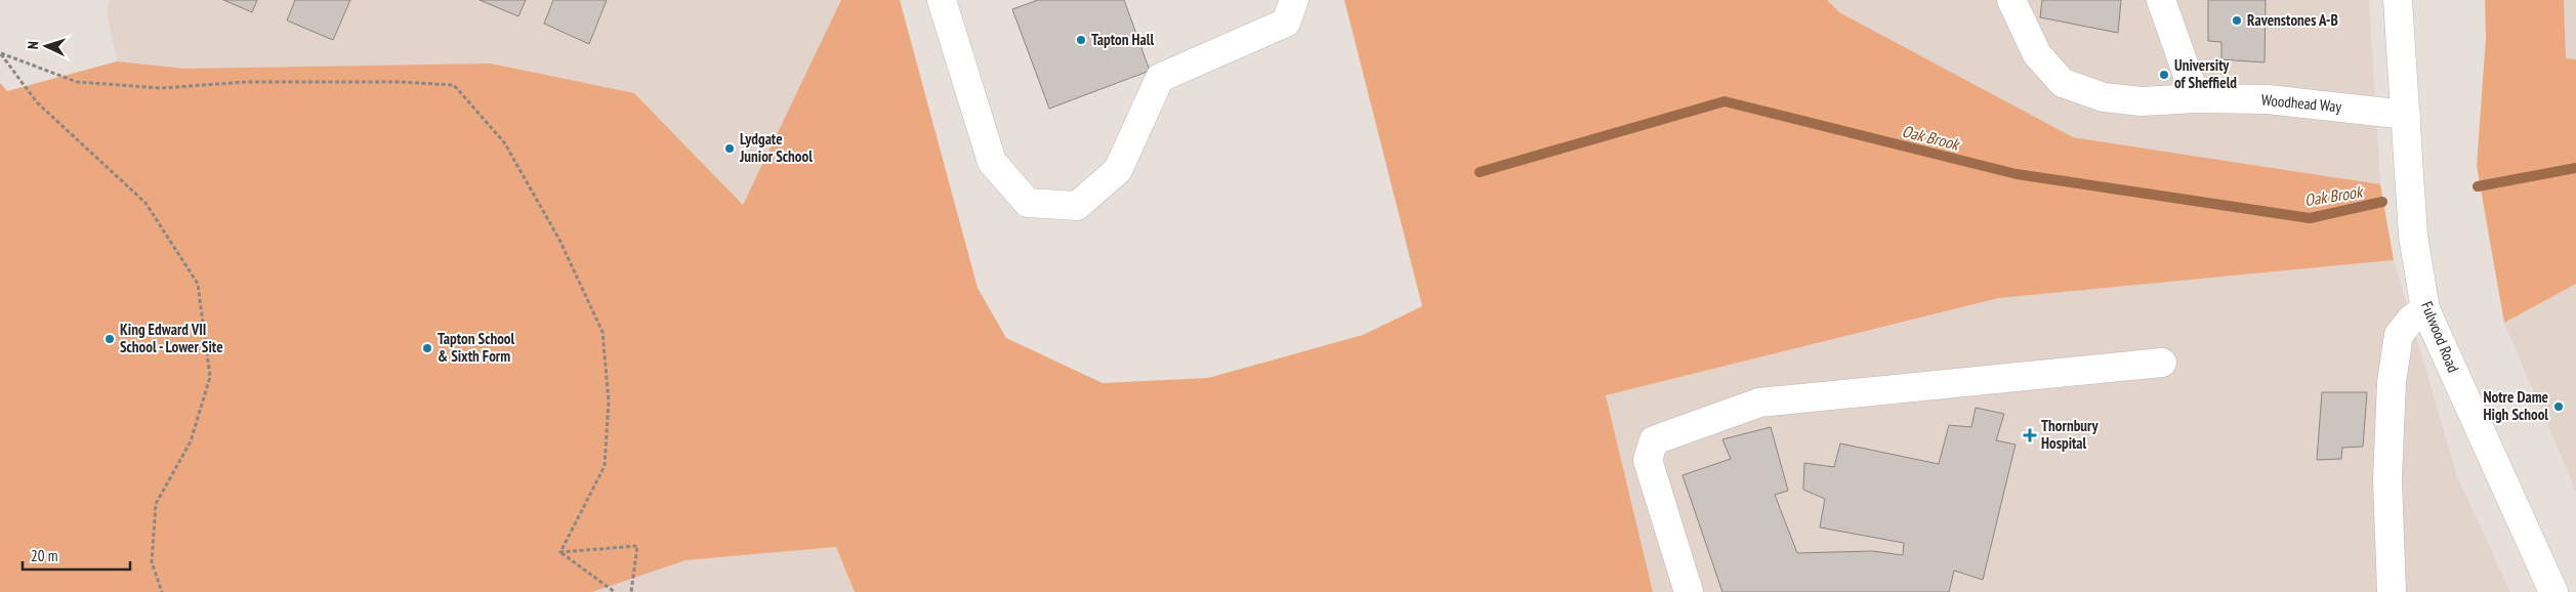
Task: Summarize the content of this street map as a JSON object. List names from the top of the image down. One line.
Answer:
{"streets":{"street":["Woodhead Way","Fulwood Road"]},"crossings":[["Woodhead Way","Fulwood Road"]],"water":["Oak Brook"],"places":{"other":["Ravenstones A-B","Tapton Hall","University of Sheffield","Lydgate Junior School","King Edward VII School - Lower Site","Tapton School & Sixth Form","Notre Dame High School"],"health":["Thornbury Hospital"]},"scale_bar":"20 m","north":"left"}
